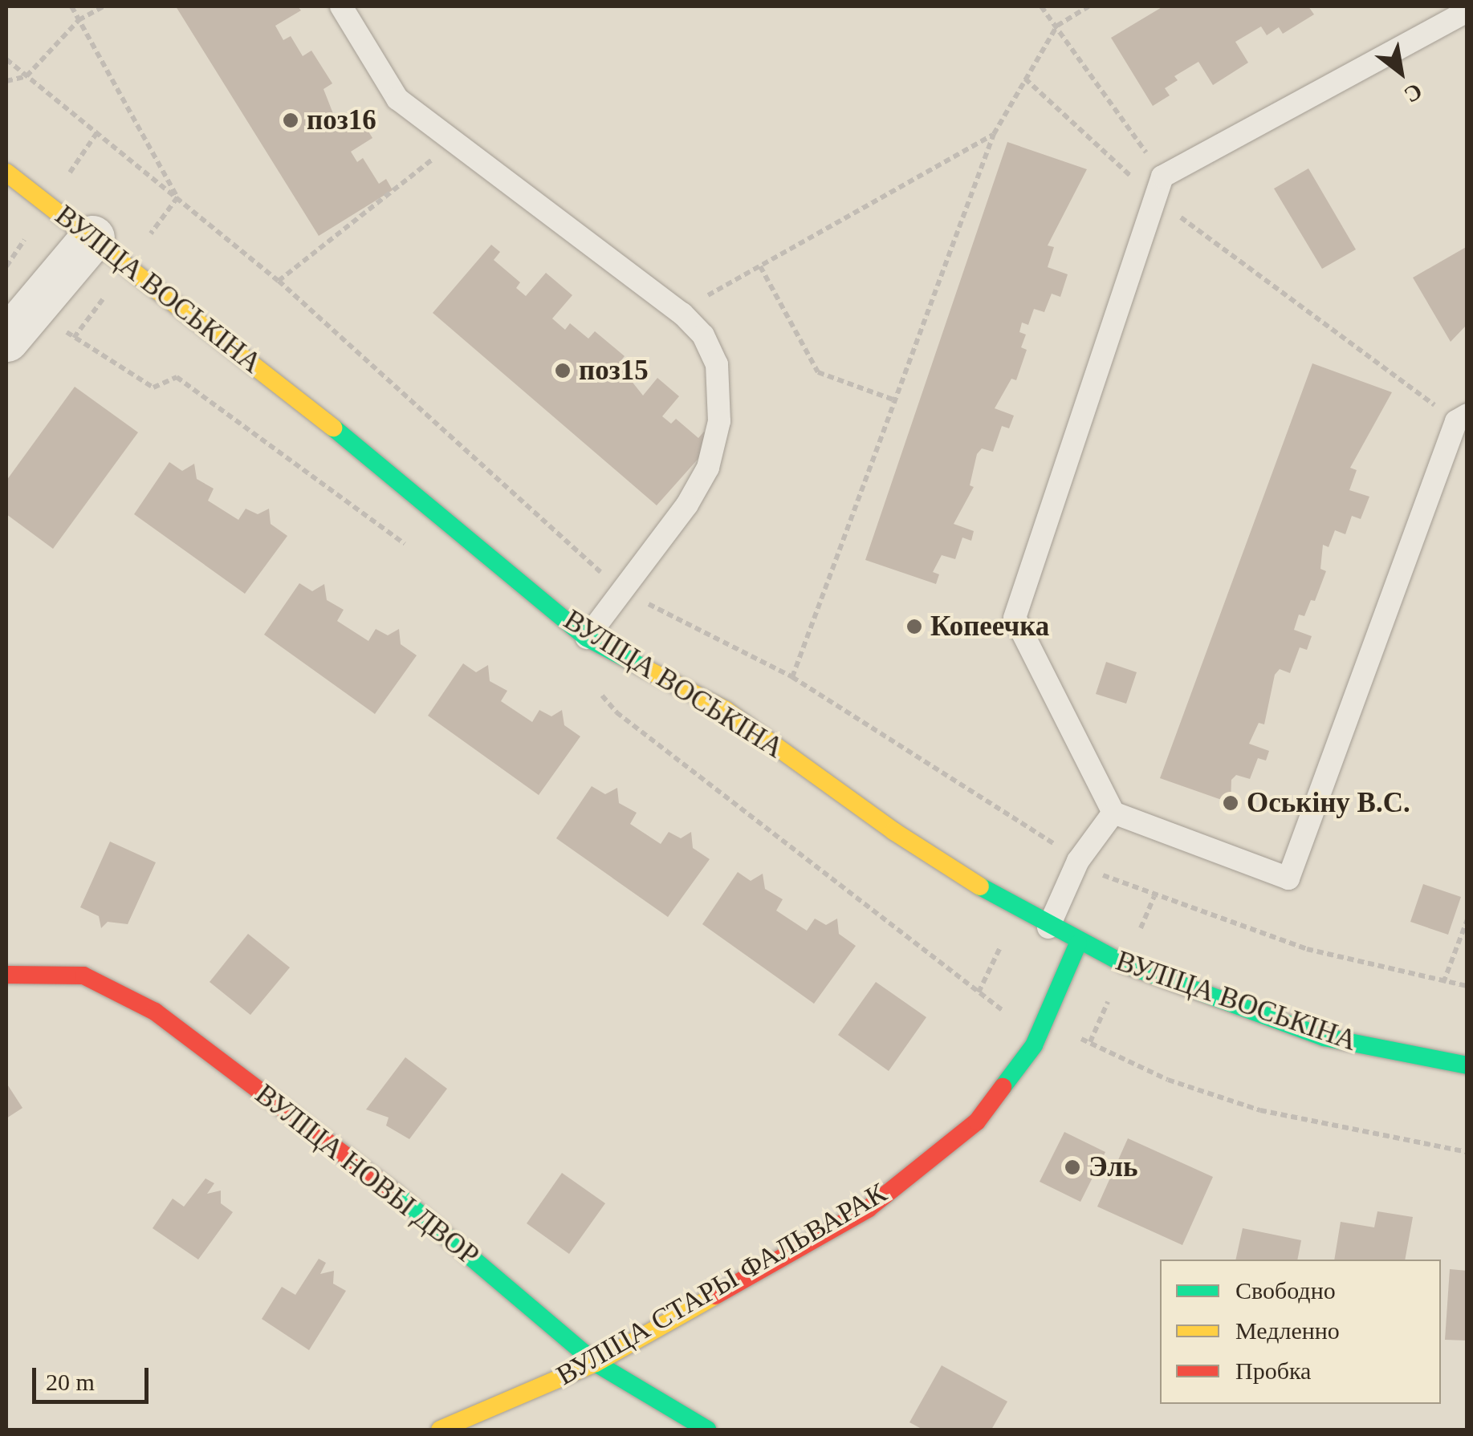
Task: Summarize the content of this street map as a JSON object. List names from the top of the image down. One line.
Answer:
{"streets":{"street":["ВУЛІЦА ВОСЬКІНА","ВУЛІЦА НОВЫ ДВОР","ВУЛІЦА СТАРЫ ФАЛЬВАРАК"]},"crossings":[["ВУЛІЦА ВОСЬКІНА","ВУЛІЦА СТАРЫ ФАЛЬВАРАК"],["ВУЛІЦА НОВЫ ДВОР","ВУЛІЦА СТАРЫ ФАЛЬВАРАК"]],"places":["поз16","поз15","Копеечка","Оськіну В.С.","Эль"],"legend":["Свободно","Медленно","Пробка"],"scale_bar":"20 m","north":"bottom right"}
